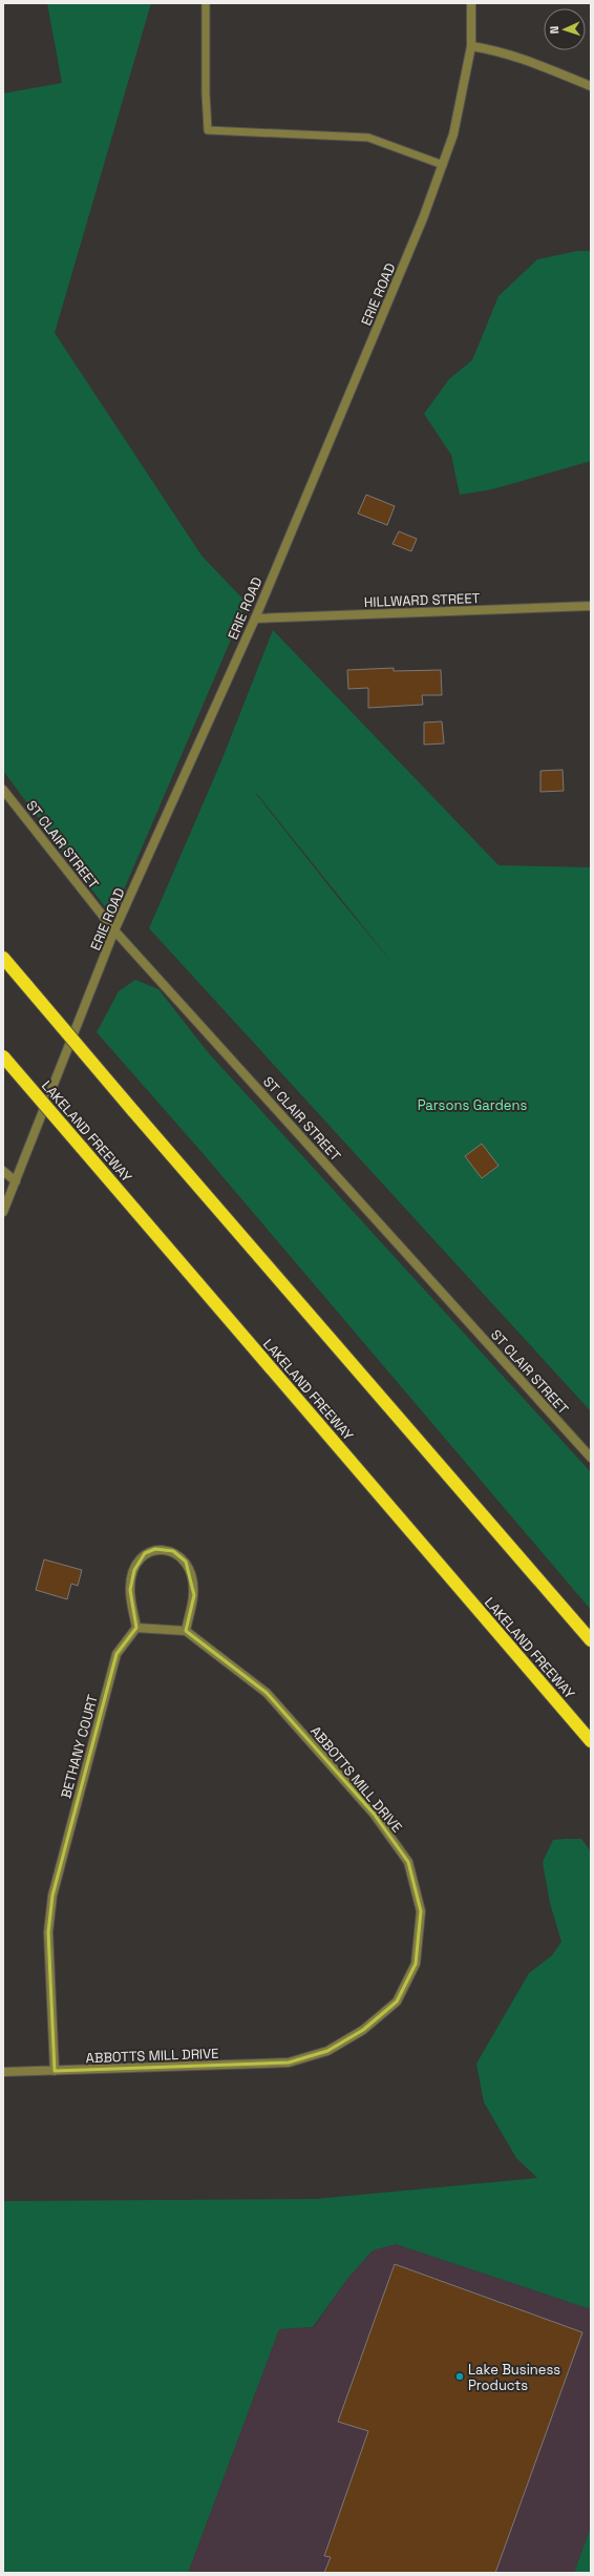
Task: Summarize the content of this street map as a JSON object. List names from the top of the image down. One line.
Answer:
{"streets":{"highway":["LAKELAND FREEWAY"],"street":["ERIE ROAD","HILLWARD STREET","ST CLAIR STREET","BETHANY COURT","ABBOTTS MILL DRIVE"]},"crossings":[["ERIE ROAD","HILLWARD STREET"],["ERIE ROAD","ST CLAIR STREET"],["BETHANY COURT","ABBOTTS MILL DRIVE"]],"parks":["Parsons Gardens"],"places":["Lake Business Products"],"north":"left"}
